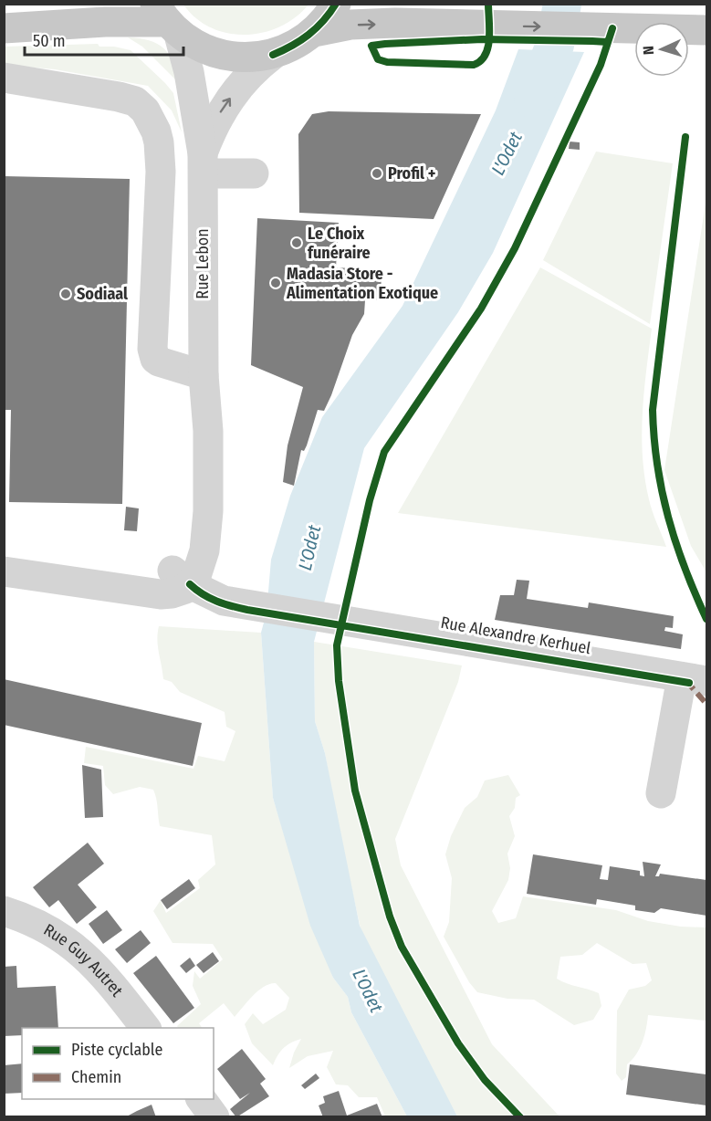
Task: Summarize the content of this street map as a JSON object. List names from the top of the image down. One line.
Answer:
{"streets":{"street":["Rue Lebon","Rue Alexandre Kerhuel","Rue Guy Autret"]},"crossings":[["Rue Lebon","Rue Alexandre Kerhuel"]],"water":["L'Odet"],"places":["Profil +","Le Choix funéraire","Madasia Store - Alimentation Exotique","Sodiaal"],"legend":["Piste cyclable","Chemin"],"scale_bar":"50 m","north":"left"}
